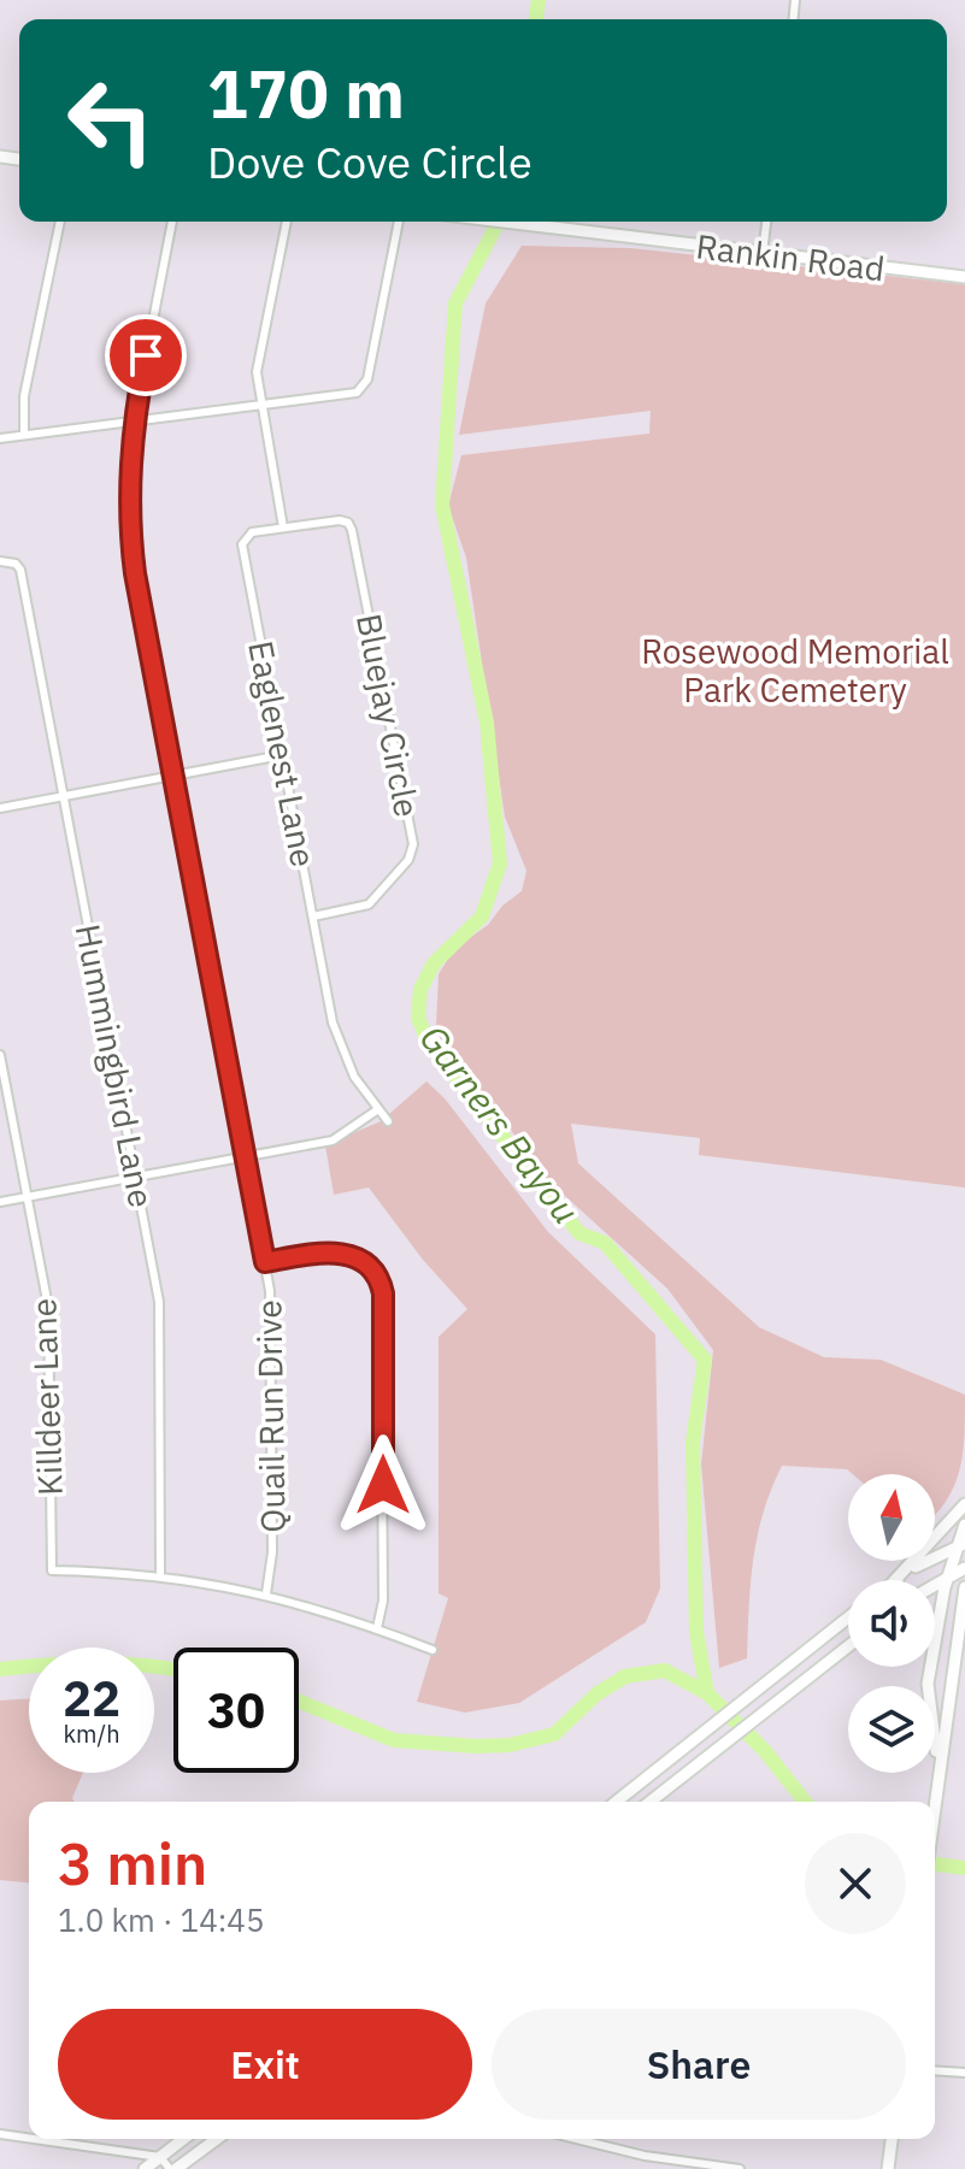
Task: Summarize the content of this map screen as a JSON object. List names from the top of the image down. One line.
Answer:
{"streets":{"main road":["Rankin Road"],"street":["Bluejay Circle","Eaglenest Lane","Hummingbird Lane","Killdeer Lane","Quail Run Drive"]},"crossings":[["Bluejay Circle","Eaglenest Lane"],["Hummingbird Lane","Killdeer Lane"]],"water":["Garners Bayou"],"parks":["Rosewood Memorial Park Cemetery"],"north":"top","page":{"turn":["170 m","Dove Cove Circle"],"speed":"22 km/h","limit":"30","heading":["3 min","1.0 km · 14:45"],"buttons":["Exit","Share"]}}
